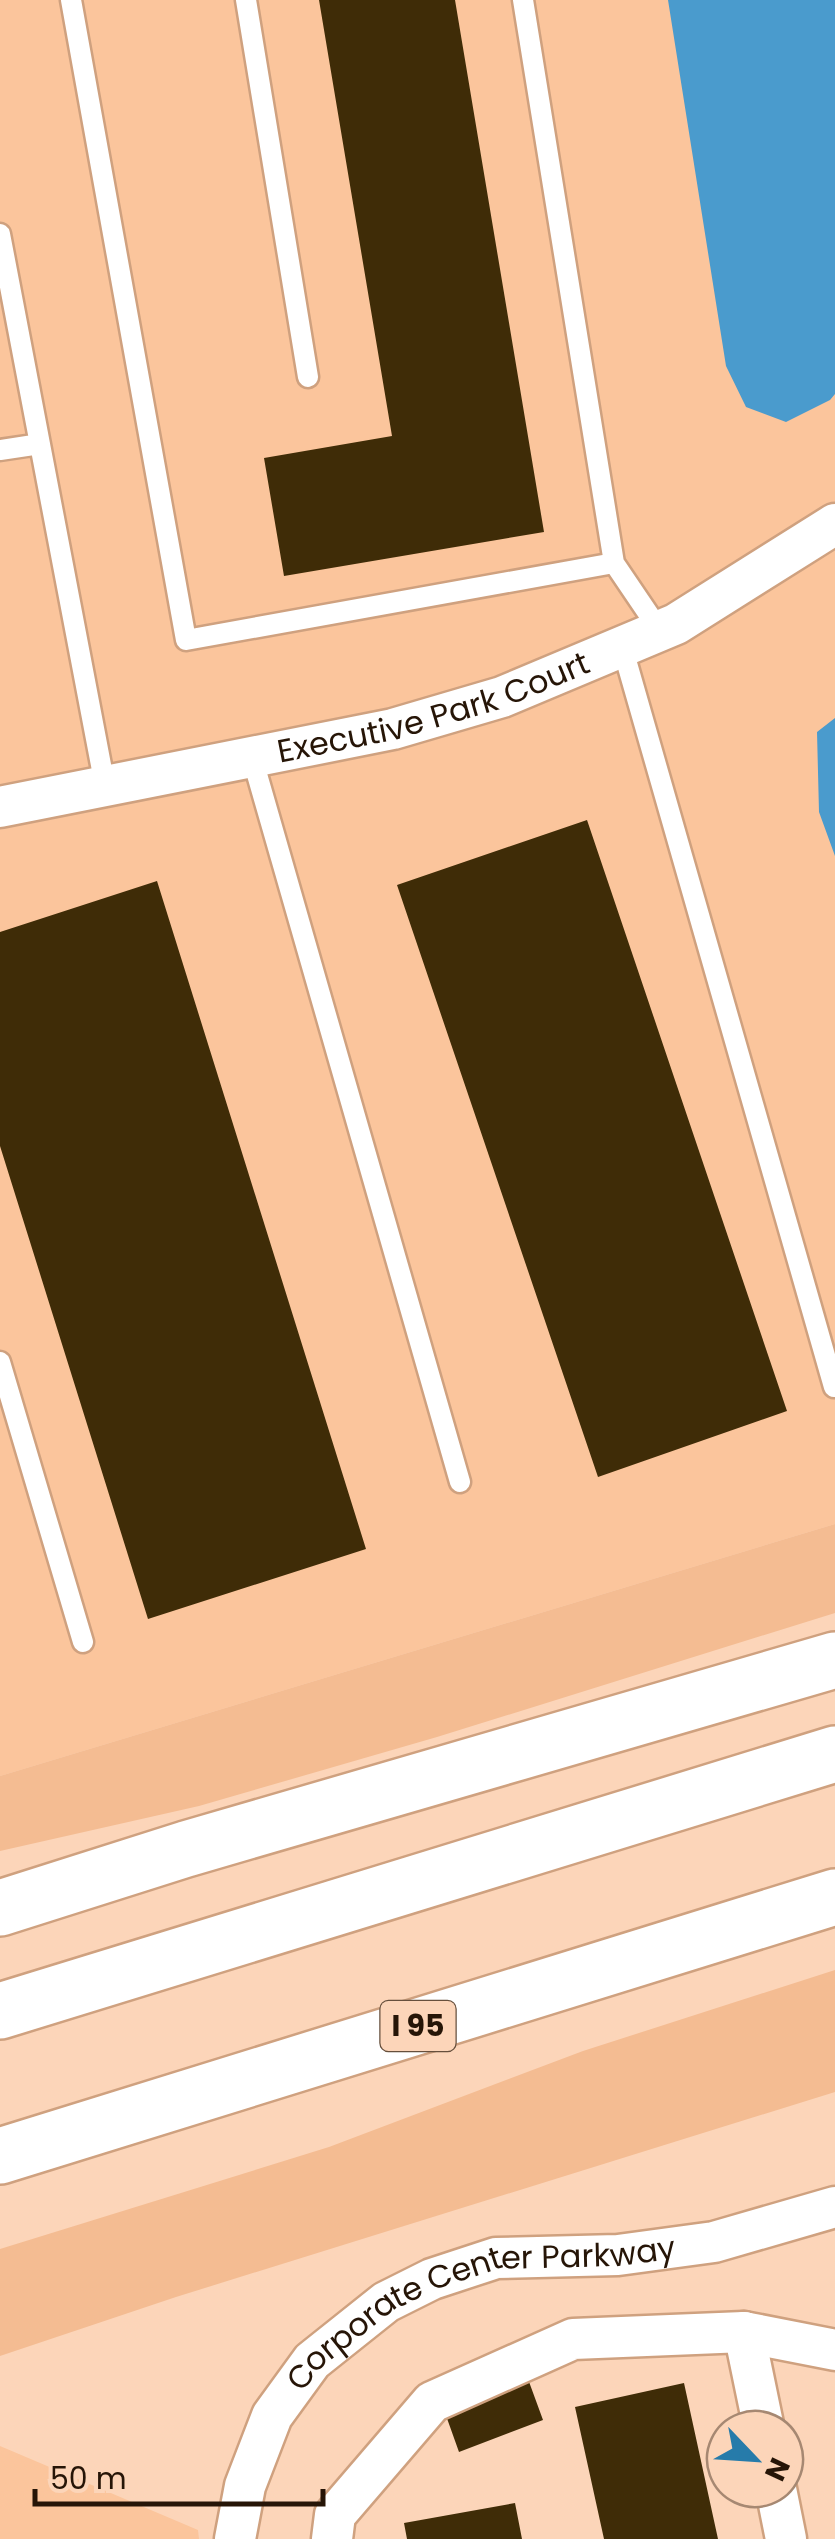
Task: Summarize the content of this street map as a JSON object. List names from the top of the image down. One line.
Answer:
{"streets":{"highway":["I 95"],"street":["Executive Park Court","Corporate Center Parkway"]},"scale_bar":"50 m","north":"bottom right"}
